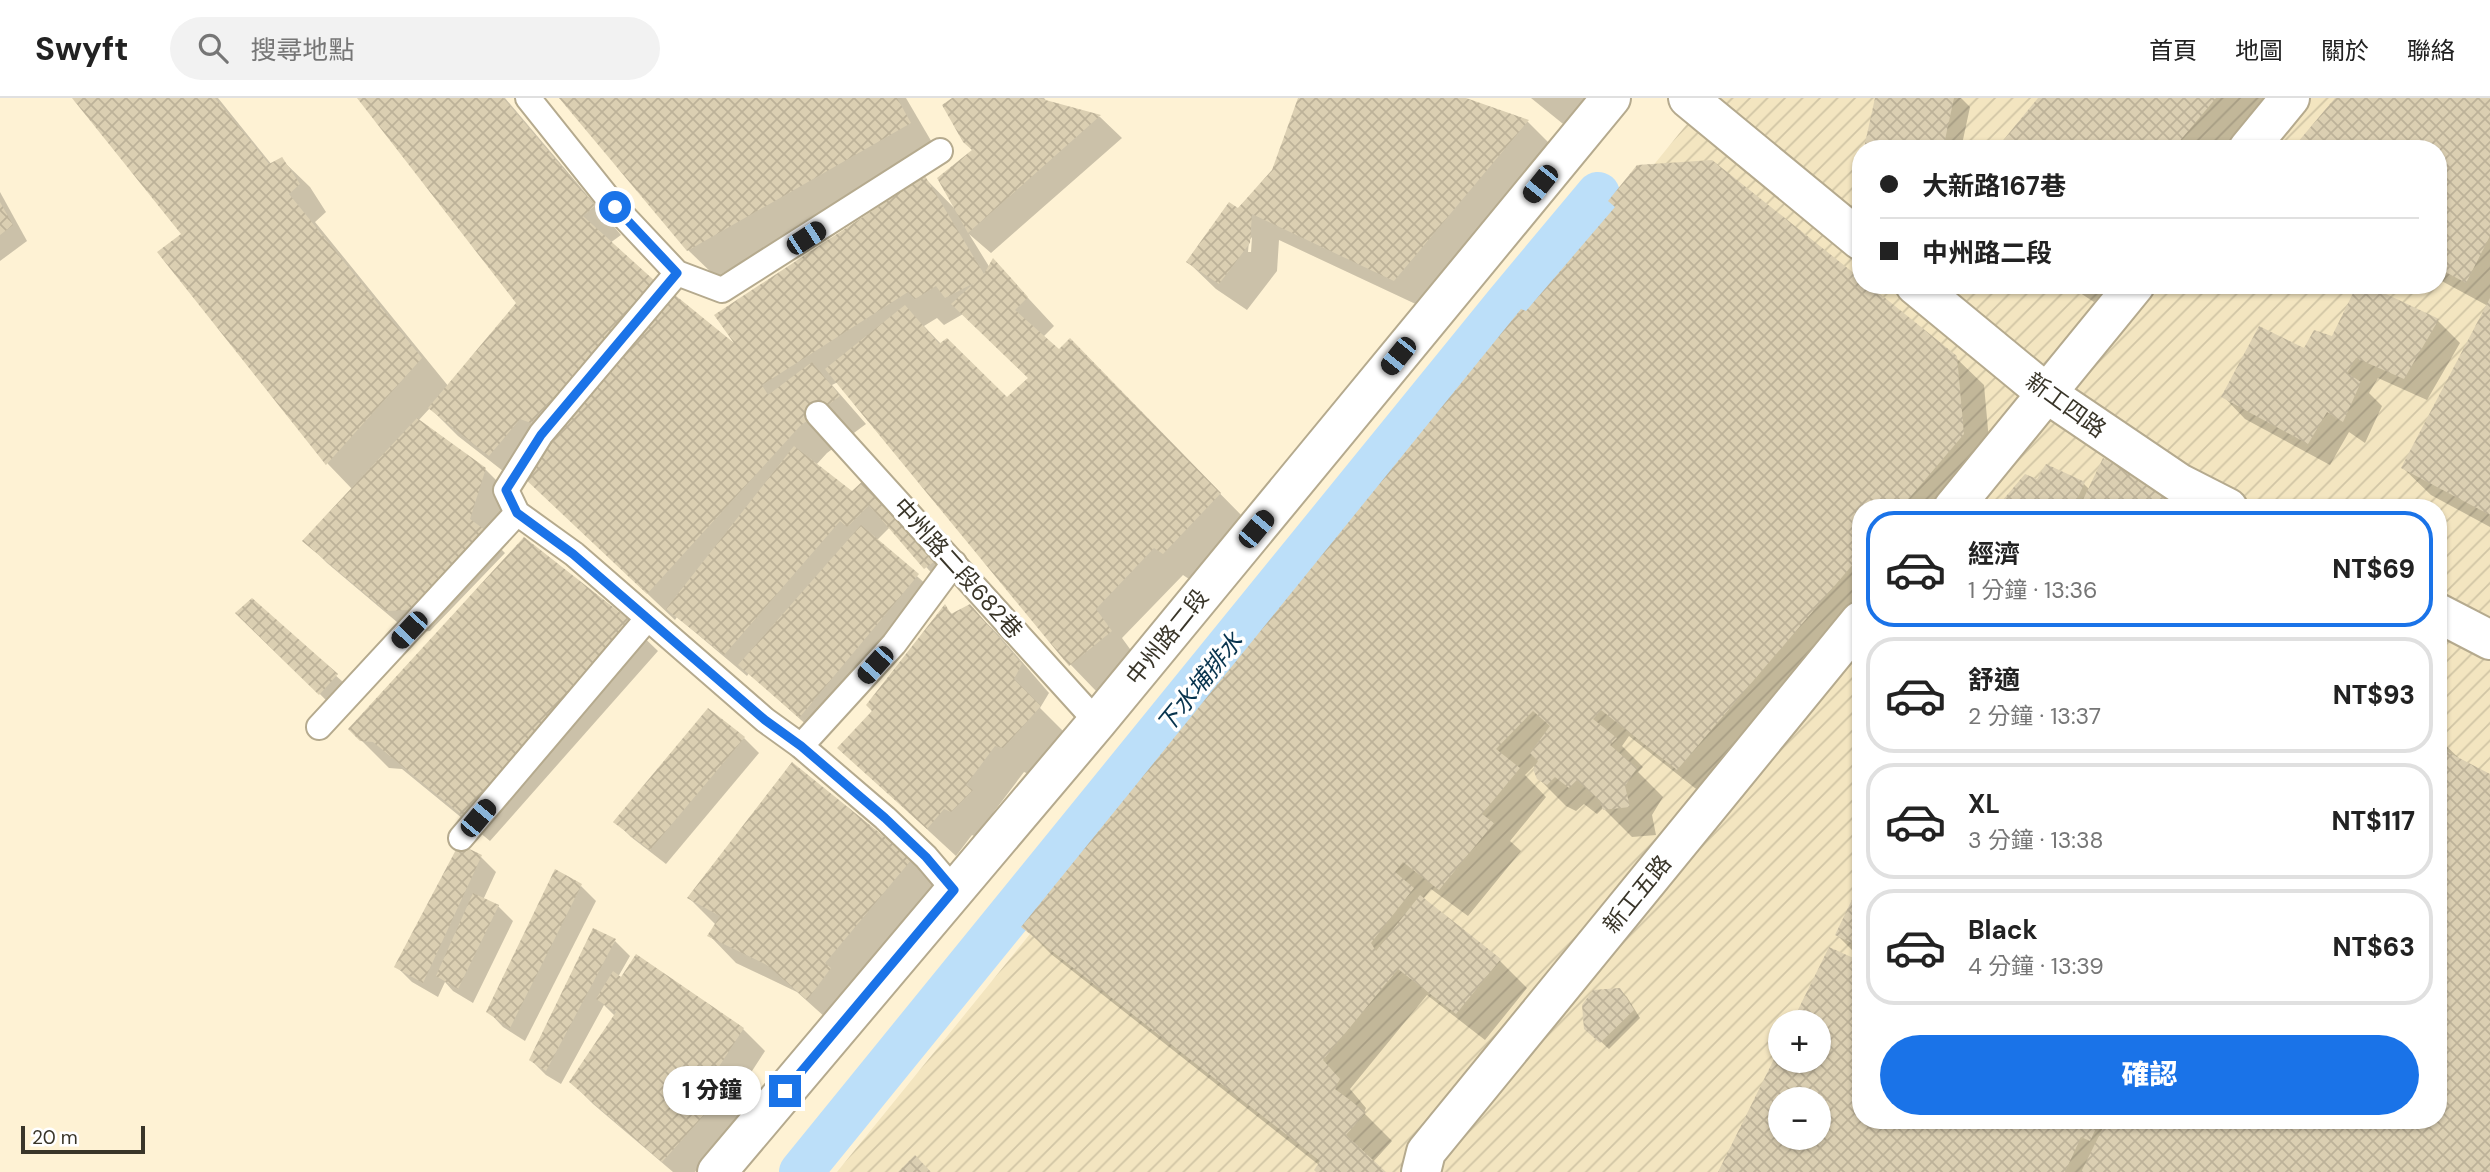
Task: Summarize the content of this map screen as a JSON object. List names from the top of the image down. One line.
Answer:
{"streets":{"street":["新工四路","中州路二段","新工五路"],"lane":["中州路二段682巷"]},"crossings":[["中州路二段682巷","中州路二段"]],"water":["下水埔排水"],"scale_bar":"20 m","page":{"header":"Swyft","search":"搜尋地點","nav":["首頁","地圖","關於","聯絡"],"banner":["大新路167巷","中州路二段"],"list":[{"name":"經濟","note":"1 分鐘 · 13:36","value":"NT$69"},{"name":"舒適","note":"2 分鐘 · 13:37","value":"NT$93"},{"name":"XL","note":"3 分鐘 · 13:38","value":"NT$117"},{"name":"Black","note":"4 分鐘 · 13:39","value":"NT$63"}],"map_buttons":["+","−"],"buttons":"確認","bubble":"1 分鐘","scale":"20 m"}}
